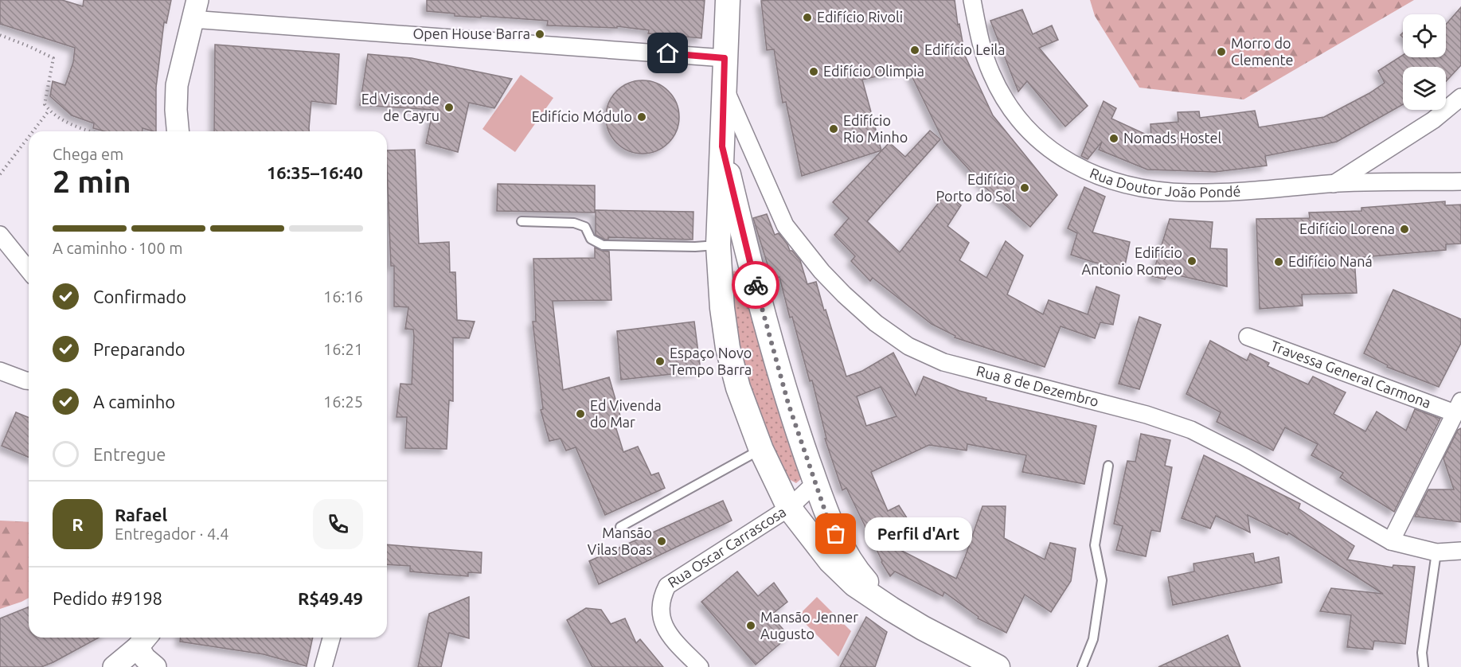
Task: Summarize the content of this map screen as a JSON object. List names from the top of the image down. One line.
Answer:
{"streets":{"street":["Rua Doutor João Pondé","Travessa General Carmona","Rua 8 de Dezembro","Rua Oscar Carrascosa"]},"places":["Edifício Rivoli","Open House Barra","Edifício Leila","Morro do Clemente","Edifício Olimpia","Ed Visconde de Cayru","Edifício Módulo","Edifício Rio Minho","Nomads Hostel","Edifício Porto do Sol","Edifício Lorena","Edifício Antonio Romeo","Edifício Naná","Espaço Novo Tempo Barra","Ed Vivenda do Mar","Perfil d'Art","Mansão Vilas Boas","Mansão Jenner Augusto"],"page":{"heading":["2 min","Chega em","16:35–16:40"],"panel":["Rafael","Entregador · 4.4","Pedido #9198","R$49.49"],"bar":"A caminho · 100 m","list":[["Confirmado","16:16"],["Preparando","16:21"],["A caminho","16:25"],"Entregue"],"round":"R","bubble":"Perfil d'Art"}}
